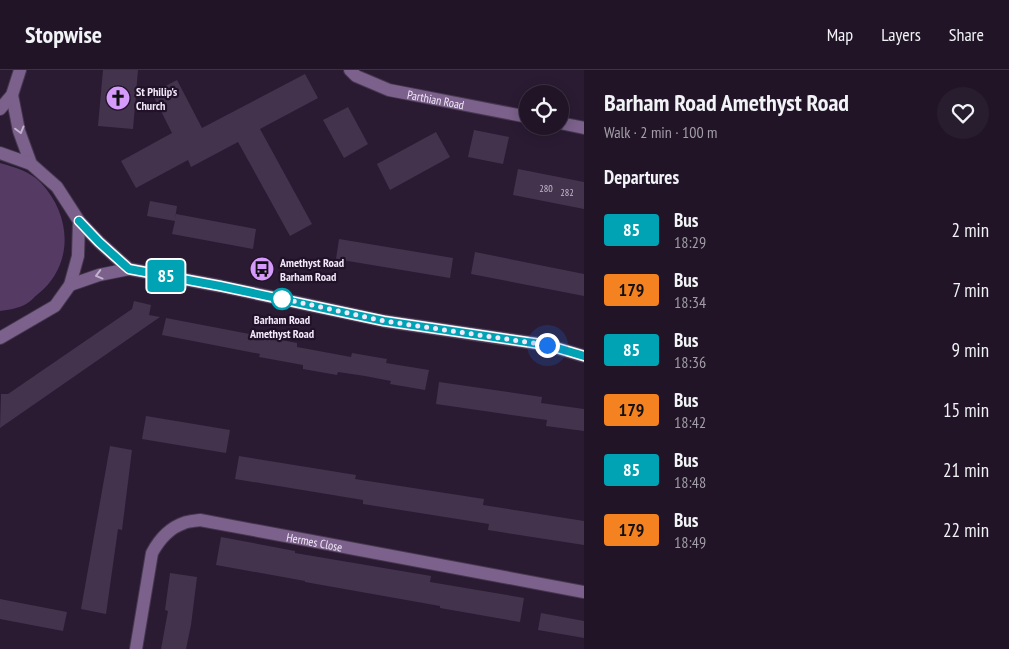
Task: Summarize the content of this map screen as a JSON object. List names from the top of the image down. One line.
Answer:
{"streets":{"street":["Parthian Road","Hermes Close"]},"places":{"church":["St Philip's Church"],"bus stop":["Amethyst Road Barham Road"],"other":["Barham Road Amethyst Road"]},"lines":["bus line 85"],"house_numbers":["280","282"],"page":{"header":"Stopwise","nav":["Map","Layers","Share"],"on_map":"85","heading":[["Barham Road Amethyst Road","Walk · 2 min · 100 m"],"Departures"],"list":[{"mark":"85","name":"Bus","note":"18:29","value":"2 min"},{"mark":"179","name":"Bus","note":"18:34","value":"7 min"},{"mark":"85","name":"Bus","note":"18:36","value":"9 min"},{"mark":"179","name":"Bus","note":"18:42","value":"15 min"},{"mark":"85","name":"Bus","note":"18:48","value":"21 min"},{"mark":"179","name":"Bus","note":"18:49","value":"22 min"}]}}
